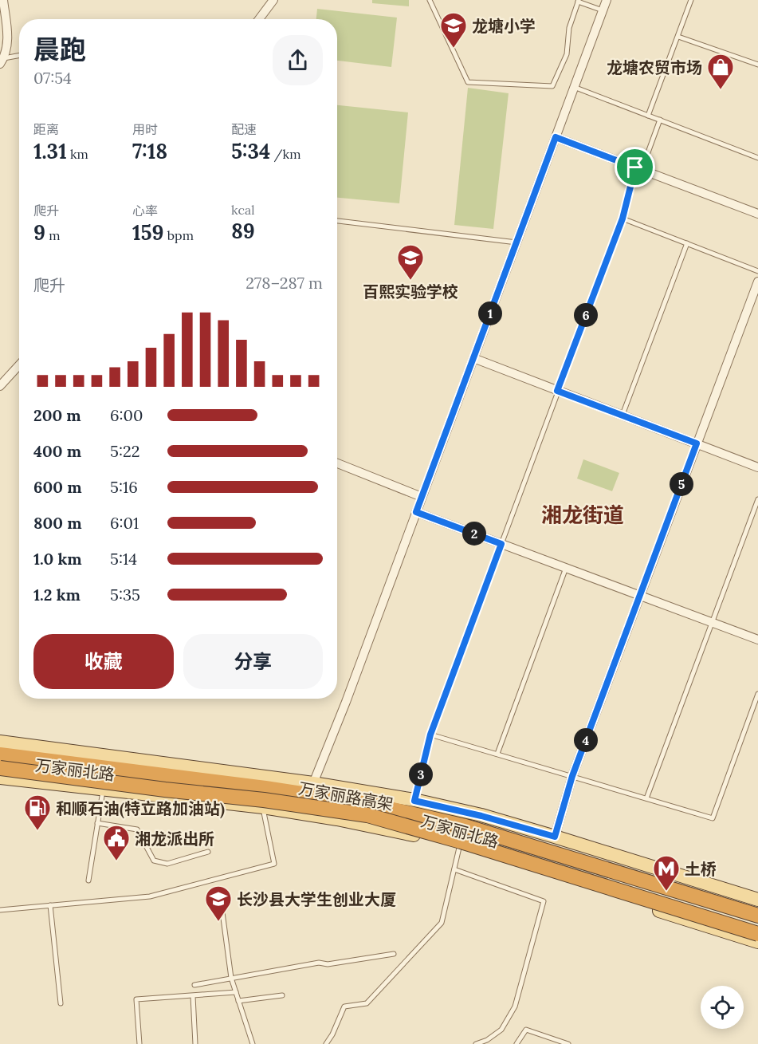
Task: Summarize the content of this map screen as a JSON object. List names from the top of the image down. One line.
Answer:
{"streets":{"highway":["万家丽路高架"],"main road":["万家丽北路"]},"districts":["湘龙街道"],"places":{"school or university":["龙塘小学","百熙实验学校","长沙县大学生创业大厦"],"shop":["龙塘农贸市场"],"fuel station":["和顺石油(特立路加油站)"],"public building":["湘龙派出所"],"metro station":["土桥"]},"page":{"heading":["晨跑","07:54"],"stats":[["距离","1.31 km"],["用时","7:18"],["配速","5:34 /km"],["爬升","9 m"],["心率","159 bpm"],["kcal","89"]],"chart":["爬升","278–287 m"],"pins":["1","6","5","2","4","3"],"list":[{"name":"200 m","note":"6:00"},{"name":"400 m","note":"5:22"},{"name":"600 m","note":"5:16"},{"name":"800 m","note":"6:01"},{"name":"1.0 km","note":"5:14"},{"name":"1.2 km","note":"5:35"}],"buttons":["收藏","分享"]}}
